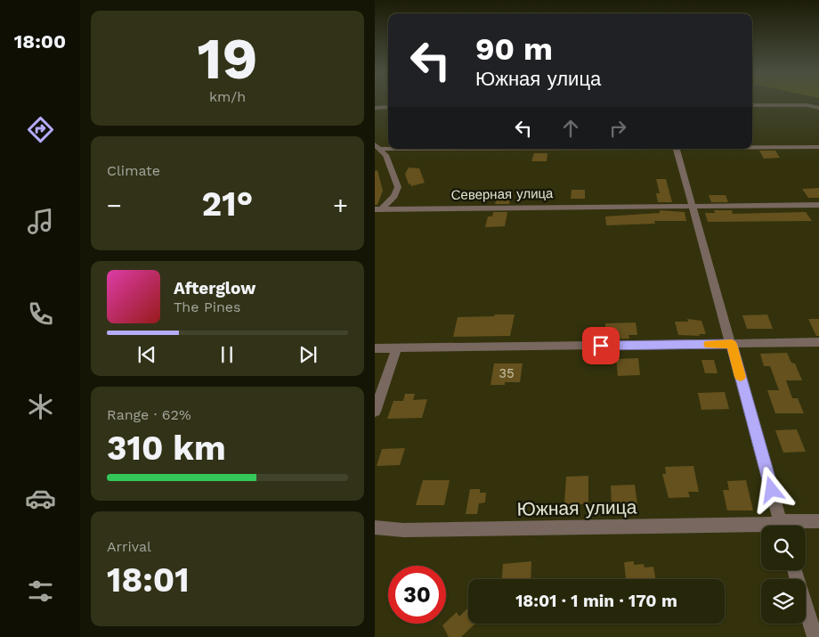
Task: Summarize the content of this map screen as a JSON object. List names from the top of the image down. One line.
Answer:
{"streets":{"street":["Северная улица","Южная улица"]},"house_numbers":["35"],"page":{"tabs":"18:00","tile":[["19","km/h"],"Climate",["Range · 62%","310 km"],["Arrival","18:01"]],"turn":["90 m","Южная улица"],"heat":["−","21°","+"],"song":["Afterglow","The Pines"],"limit":"30","trip":"18:01 · 1 min · 170 m"}}
